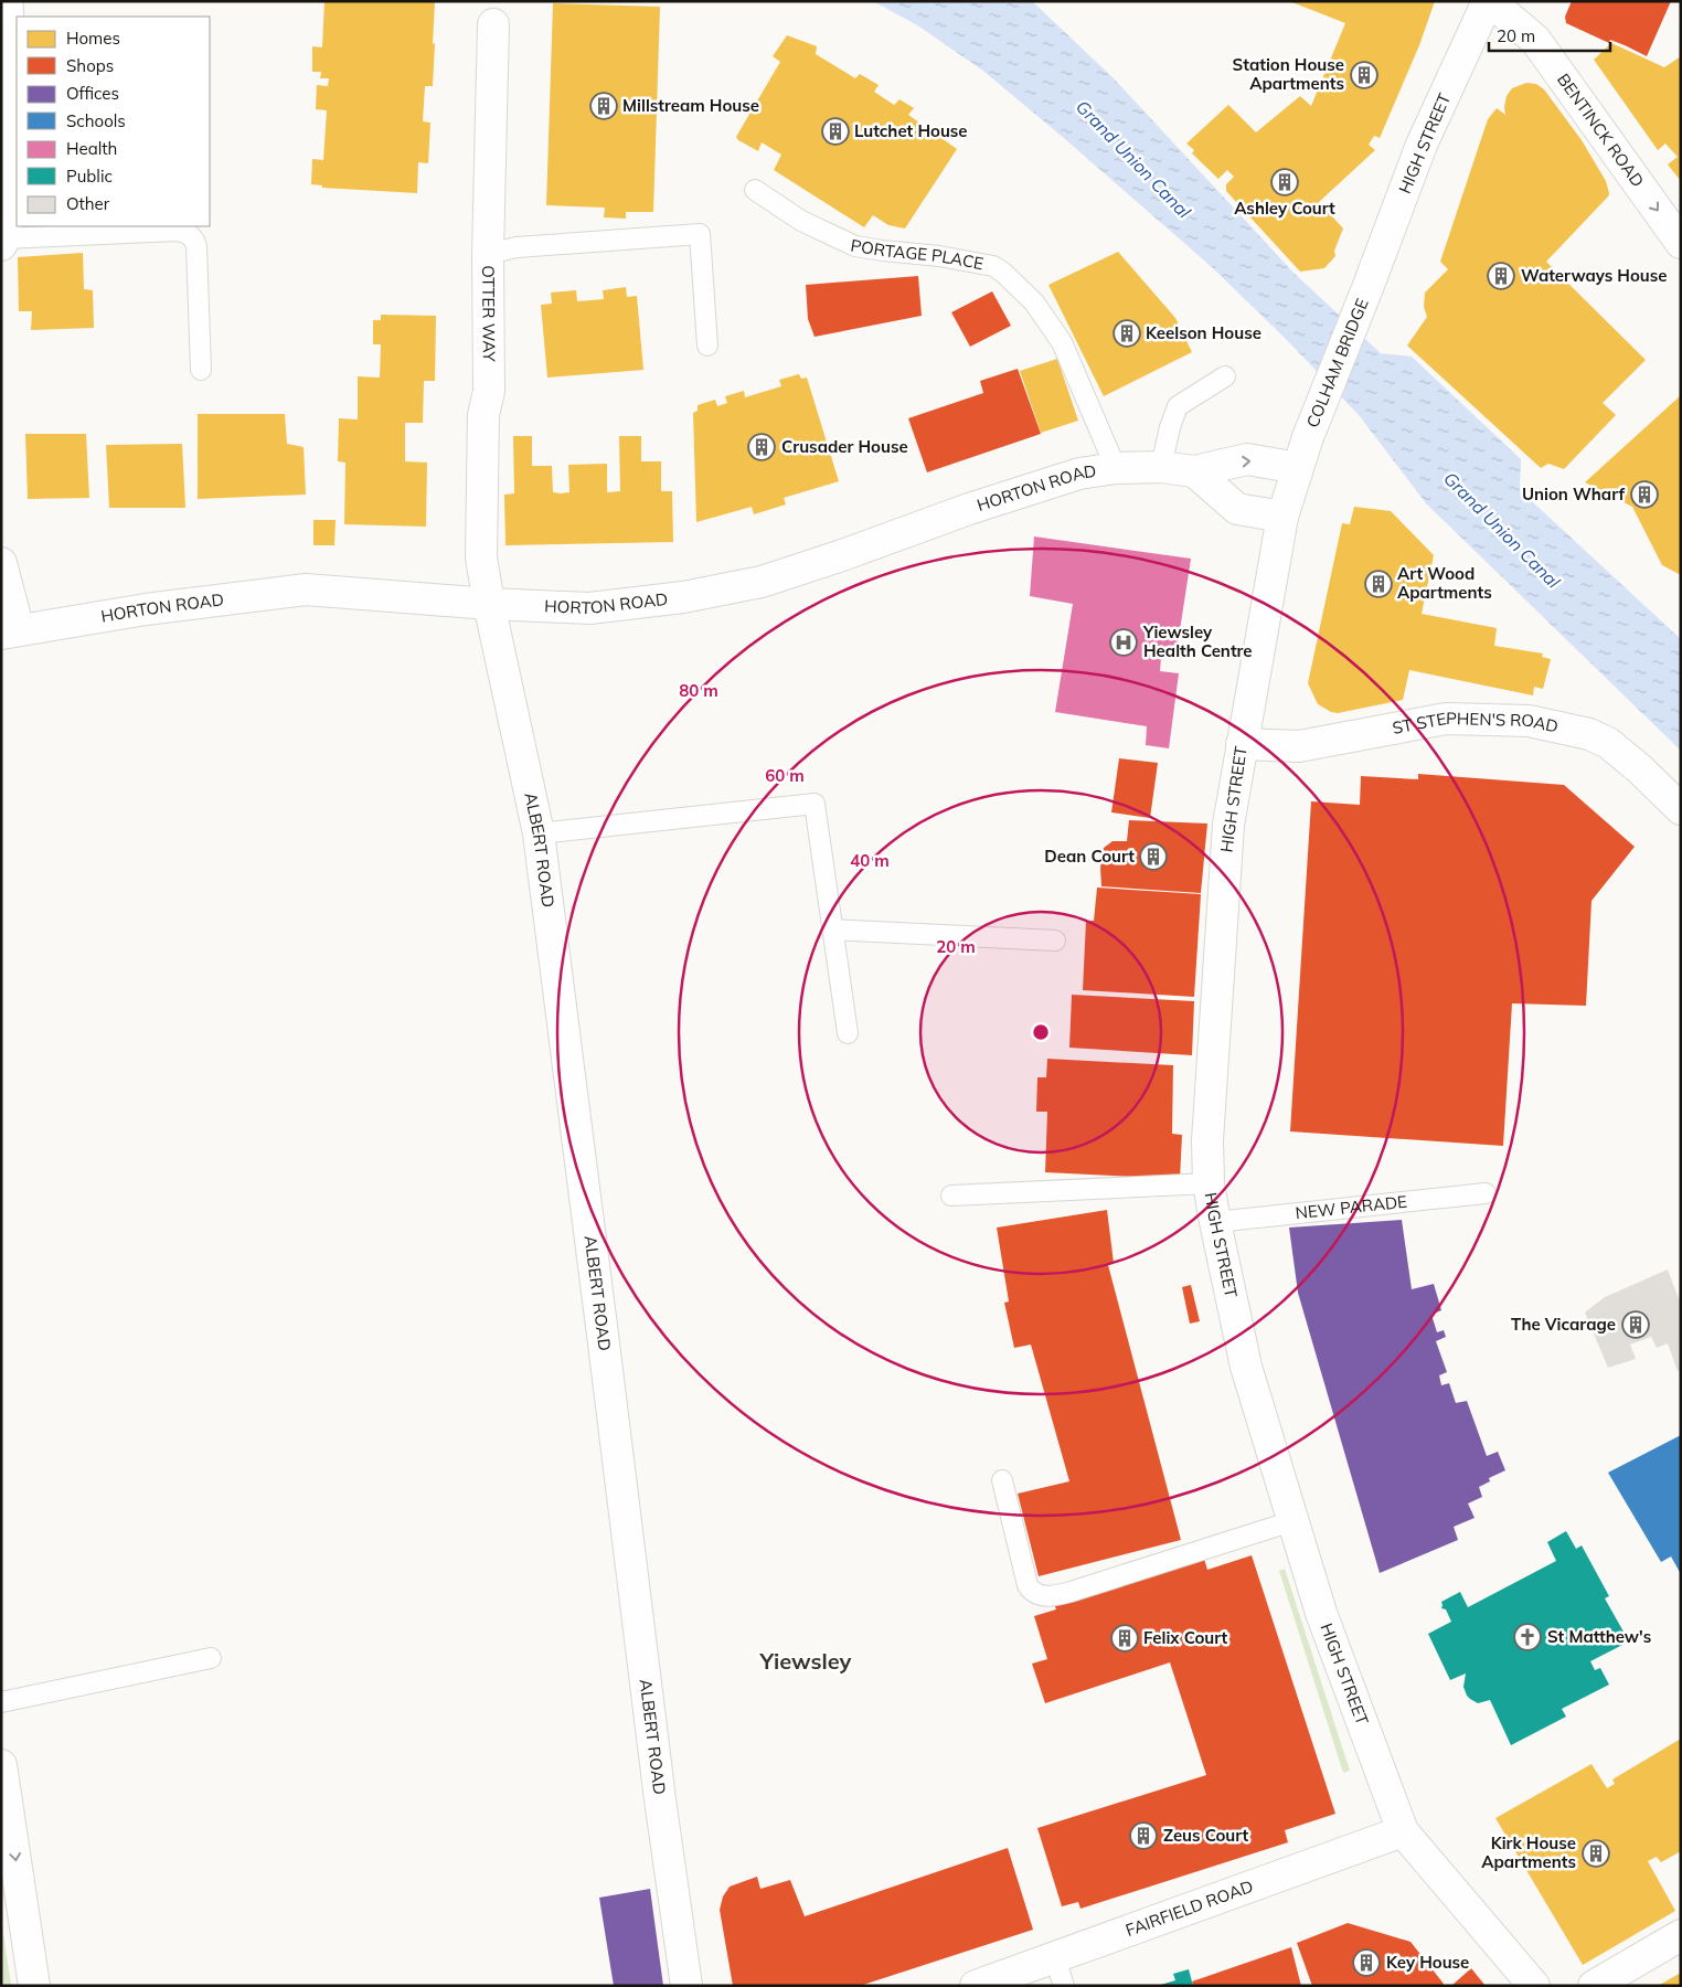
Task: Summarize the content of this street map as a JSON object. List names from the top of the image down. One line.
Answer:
{"streets":{"street":["BENTINCK ROAD","HIGH STREET","OTTER WAY","COLHAM BRIDGE","HORTON ROAD","ST STEPHEN'S ROAD","ALBERT ROAD","FAIRFIELD ROAD"],"lane":["PORTAGE PLACE","NEW PARADE"]},"crossings":[["BENTINCK ROAD","HIGH STREET"],["HIGH STREET","COLHAM BRIDGE"],["HIGH STREET","HORTON ROAD"],["HIGH STREET","ST STEPHEN'S ROAD"],["HIGH STREET","NEW PARADE"],["HIGH STREET","FAIRFIELD ROAD"],["PORTAGE PLACE","HORTON ROAD"],["OTTER WAY","HORTON ROAD"],["OTTER WAY","ALBERT ROAD"],["HORTON ROAD","ALBERT ROAD"]],"one_way":["BENTINCK ROAD"],"districts":["Yiewsley"],"water":["Grand Union Canal"],"places":{"building":["Station House Apartments","Millstream House","Lutchet House","Ashley Court","Waterways House","Keelson House","Crusader House","Union Wharf","Art Wood Apartments","Dean Court","The Vicarage","Felix Court","Zeus Court","Kirk House Apartments","Key House"],"hospital":["Yiewsley Health Centre"],"church":["St Matthew's"]},"legend":["Homes","Shops","Offices","Schools","Health","Public","Other"],"scale_bar":"20 m","rings":["80 m","60 m","40 m","20 m"]}
